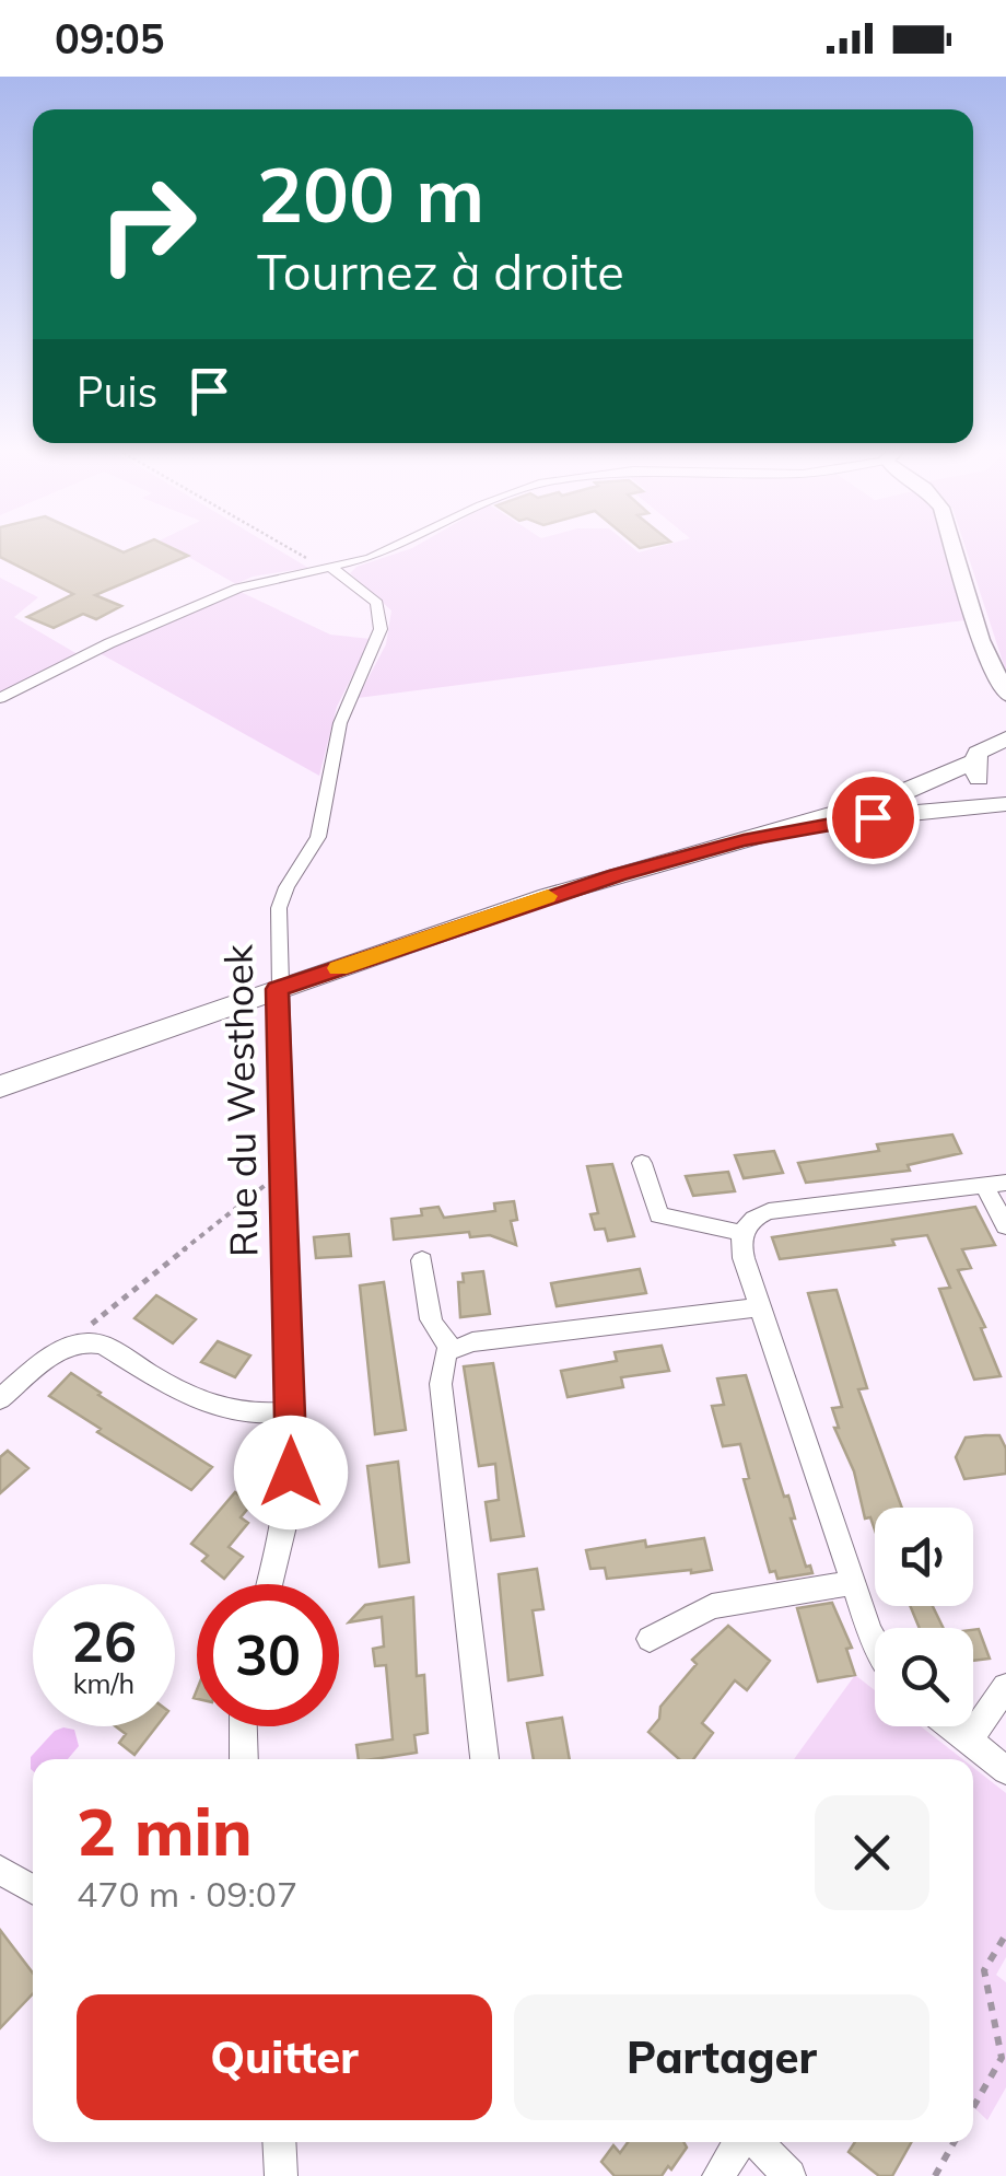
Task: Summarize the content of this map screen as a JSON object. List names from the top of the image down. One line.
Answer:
{"streets":{"street":["Rue du Westhoek"]},"page":{"status":"09:05","turn":["200 m","Tournez à droite"],"then":"Puis","speed":"26 km/h","limit":"30","heading":["2 min","470 m · 09:07"],"buttons":["Quitter","Partager"]}}
